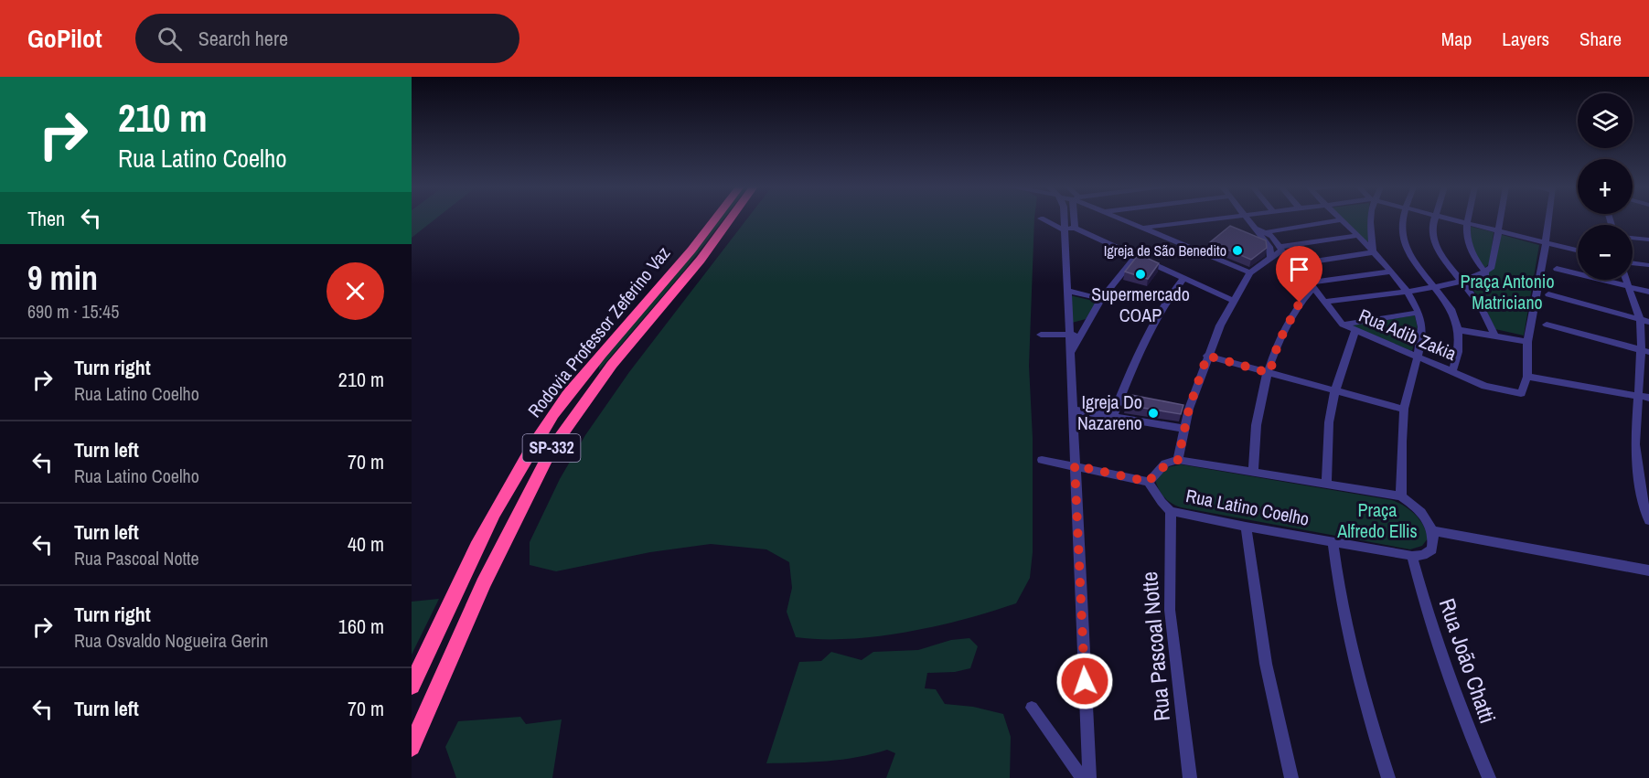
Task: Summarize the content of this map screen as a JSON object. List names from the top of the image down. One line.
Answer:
{"streets":{"highway":["Rodovia Professor Zeferino Vaz","SP-332"],"street":["Rua Adib Zakia","Rua Latino Coelho","Rua Pascoal Notte","Rua João Chatti"]},"crossings":[["Rua Latino Coelho","Rua Pascoal Notte"],["Rua Latino Coelho","Rua João Chatti"]],"parks":["Praça Antonio Matriciano","Praça Alfredo Ellis"],"places":["Igreja de São Benedito","Supermercado COAP","Igreja Do Nazareno"],"page":{"header":"GoPilot","search":"Search here","nav":["Map","Layers","Share"],"turn":["210 m","Rua Latino Coelho"],"map_buttons":["+","−"],"then":"Then","heading":["9 min","690 m · 15:45"],"list":[{"name":"Turn right","note":"Rua Latino Coelho","value":"210 m"},{"name":"Turn left","note":"Rua Latino Coelho","value":"70 m"},{"name":"Turn left","note":"Rua Pascoal Notte","value":"40 m"},{"name":"Turn right","note":"Rua Osvaldo Nogueira Gerin","value":"160 m"},{"name":"Turn left","value":"70 m"}]}}
